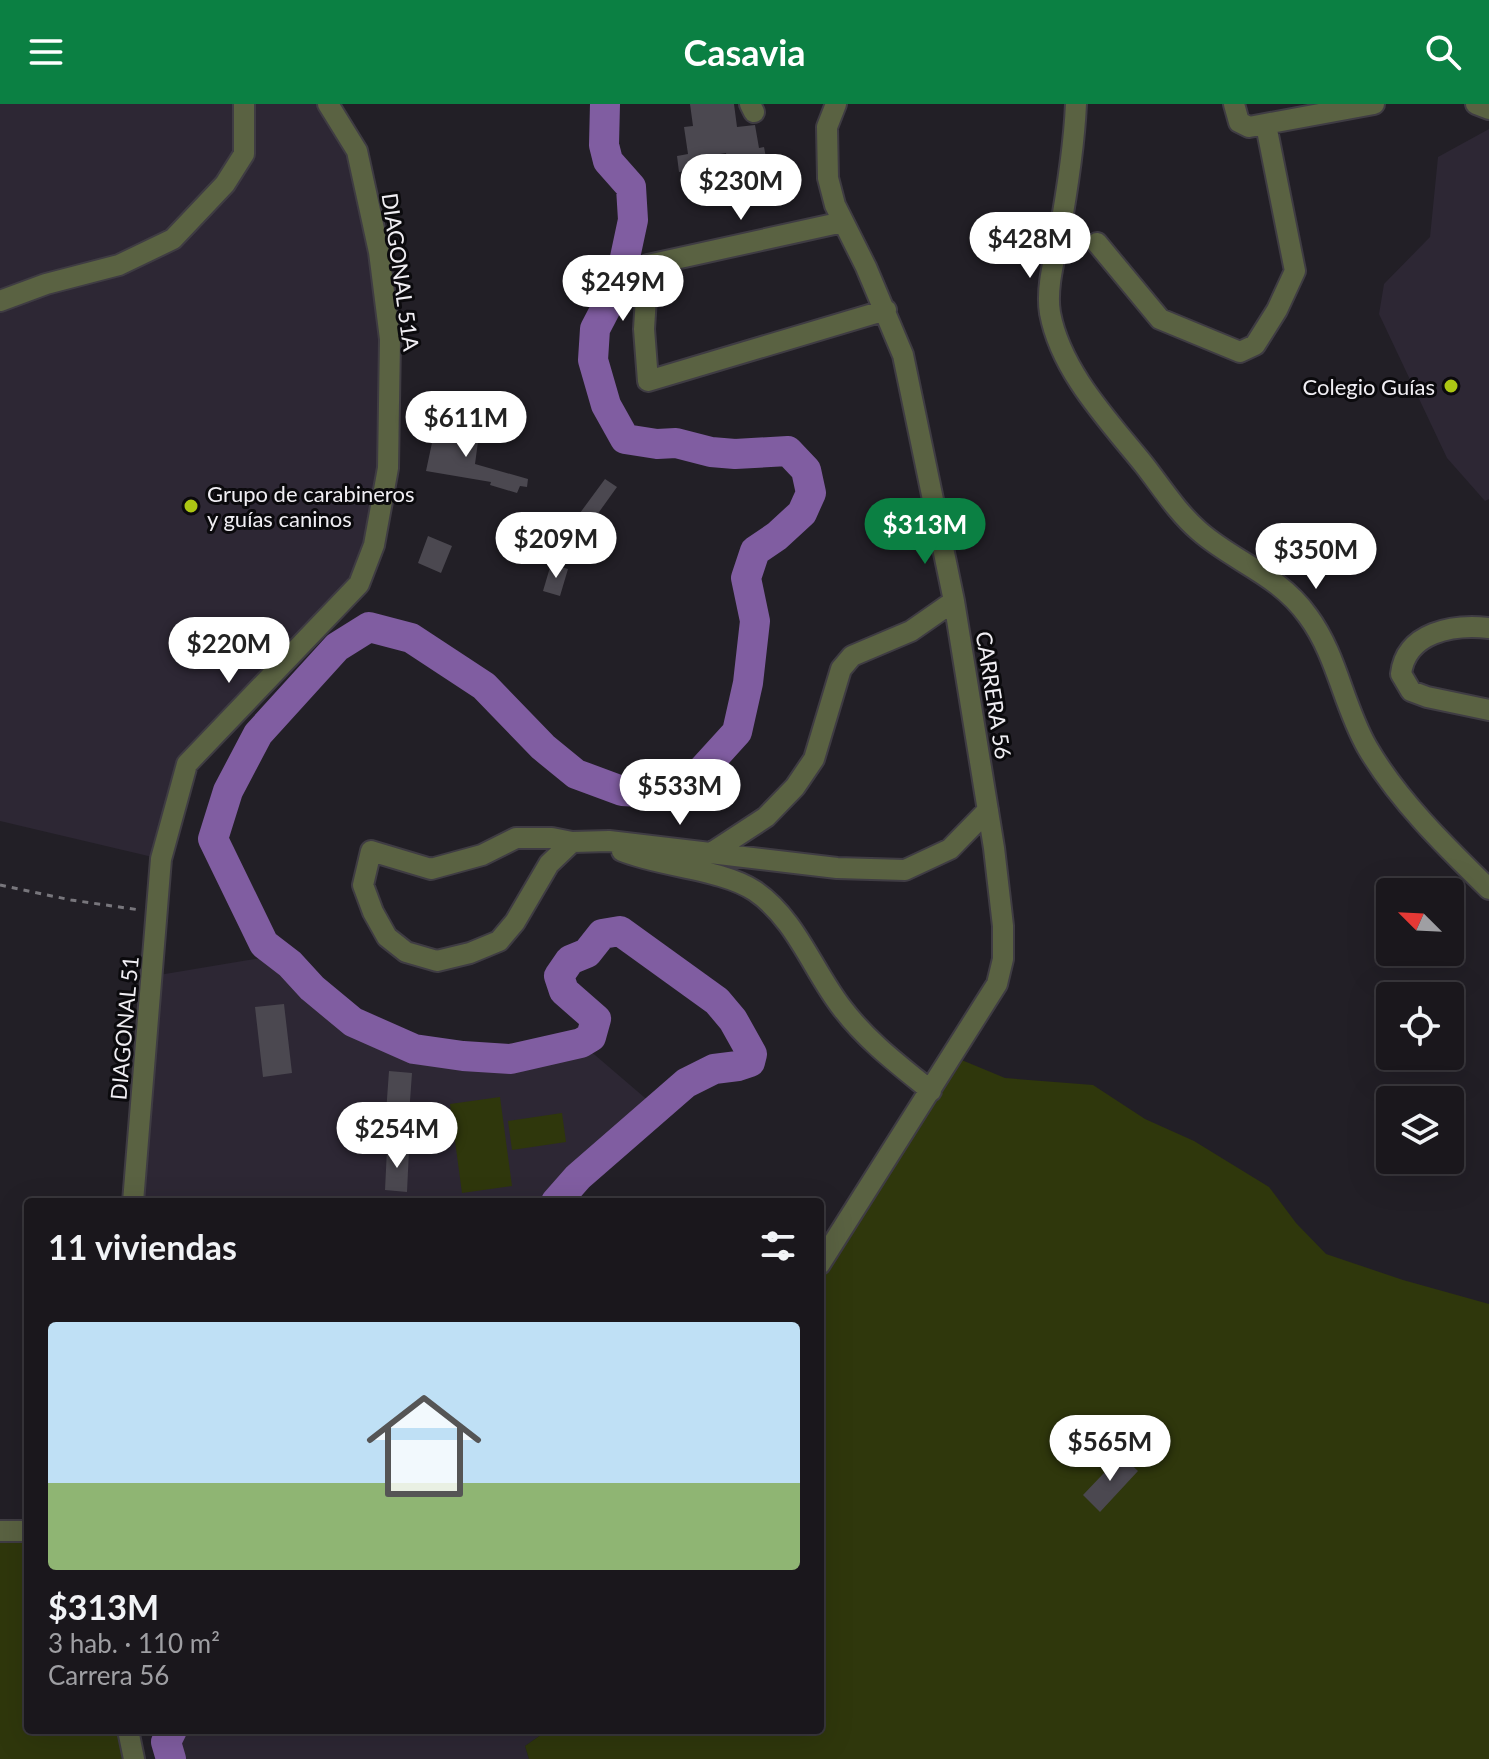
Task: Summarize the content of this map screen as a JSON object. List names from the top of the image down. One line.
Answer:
{"streets":{"street":["DIAGONAL 51A","CARRERA 56","DIAGONAL 51"]},"crossings":[["DIAGONAL 51A","DIAGONAL 51"]],"places":["Colegio Guías","Grupo de carabineros y guías caninos"],"north":"top left","page":{"header":"Casavia","price":["$230M","$428M","$249M","$611M","$313M","$209M","$350M","$220M","$533M","$254M","$565M"],"heading":"11 viviendas","list":[{"name":"$313M","note":"3 hab. · 110 m² · Carrera 56"}]}}
